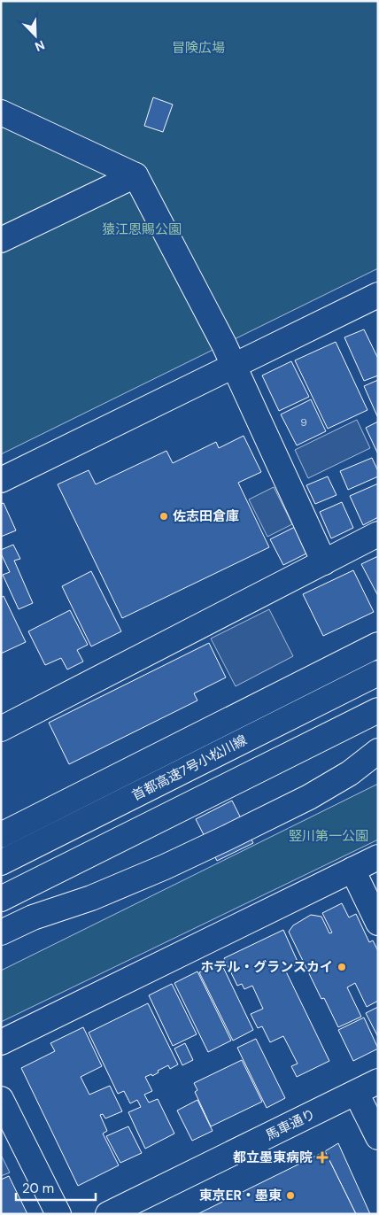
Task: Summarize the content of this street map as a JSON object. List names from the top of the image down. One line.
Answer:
{"streets":{"main road":["首都高速7号小松川線","馬車通り"]},"parks":["冒険広場","猿江恩賜公園","竪川第一公園"],"places":{"other":["佐志田倉庫","ホテル・グランスカイ","東京ER・墨東"],"health":["都立墨東病院"]},"house_numbers":["9"],"scale_bar":"20 m","north":"bottom right"}
